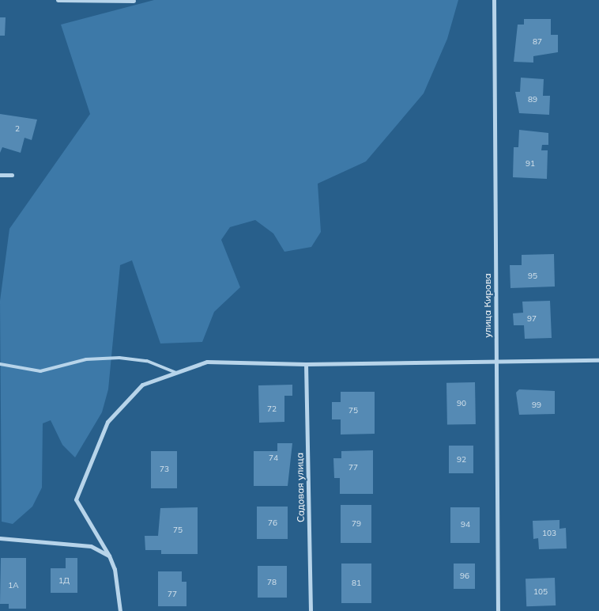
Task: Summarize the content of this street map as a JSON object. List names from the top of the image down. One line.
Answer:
{"streets":{"street":["улица Кирова","Садовая улица"]},"house_numbers":["87","89","2","91","95","97","90","99","72","75","74","92","77","73","76","79","94","75","103","96","1Д","78","81","1А","105","77"]}
